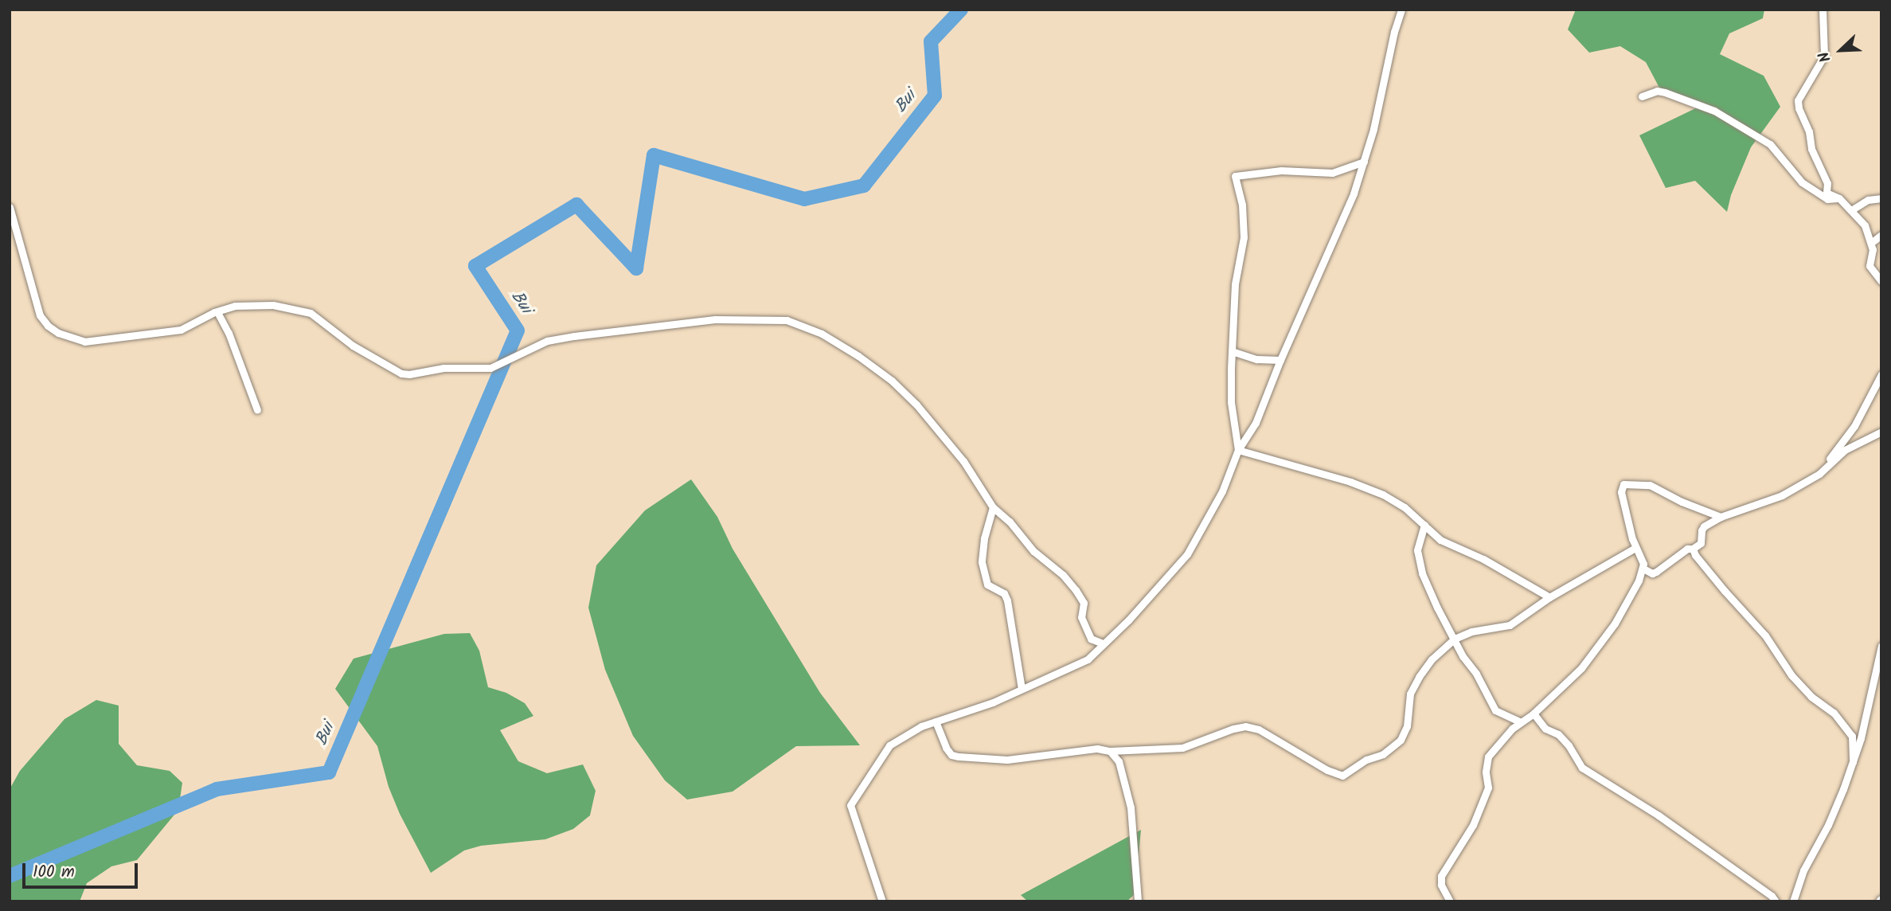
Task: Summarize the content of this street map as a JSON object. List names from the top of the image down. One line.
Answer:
{"water":["Bui"],"scale_bar":"100 m","north":"bottom left"}
